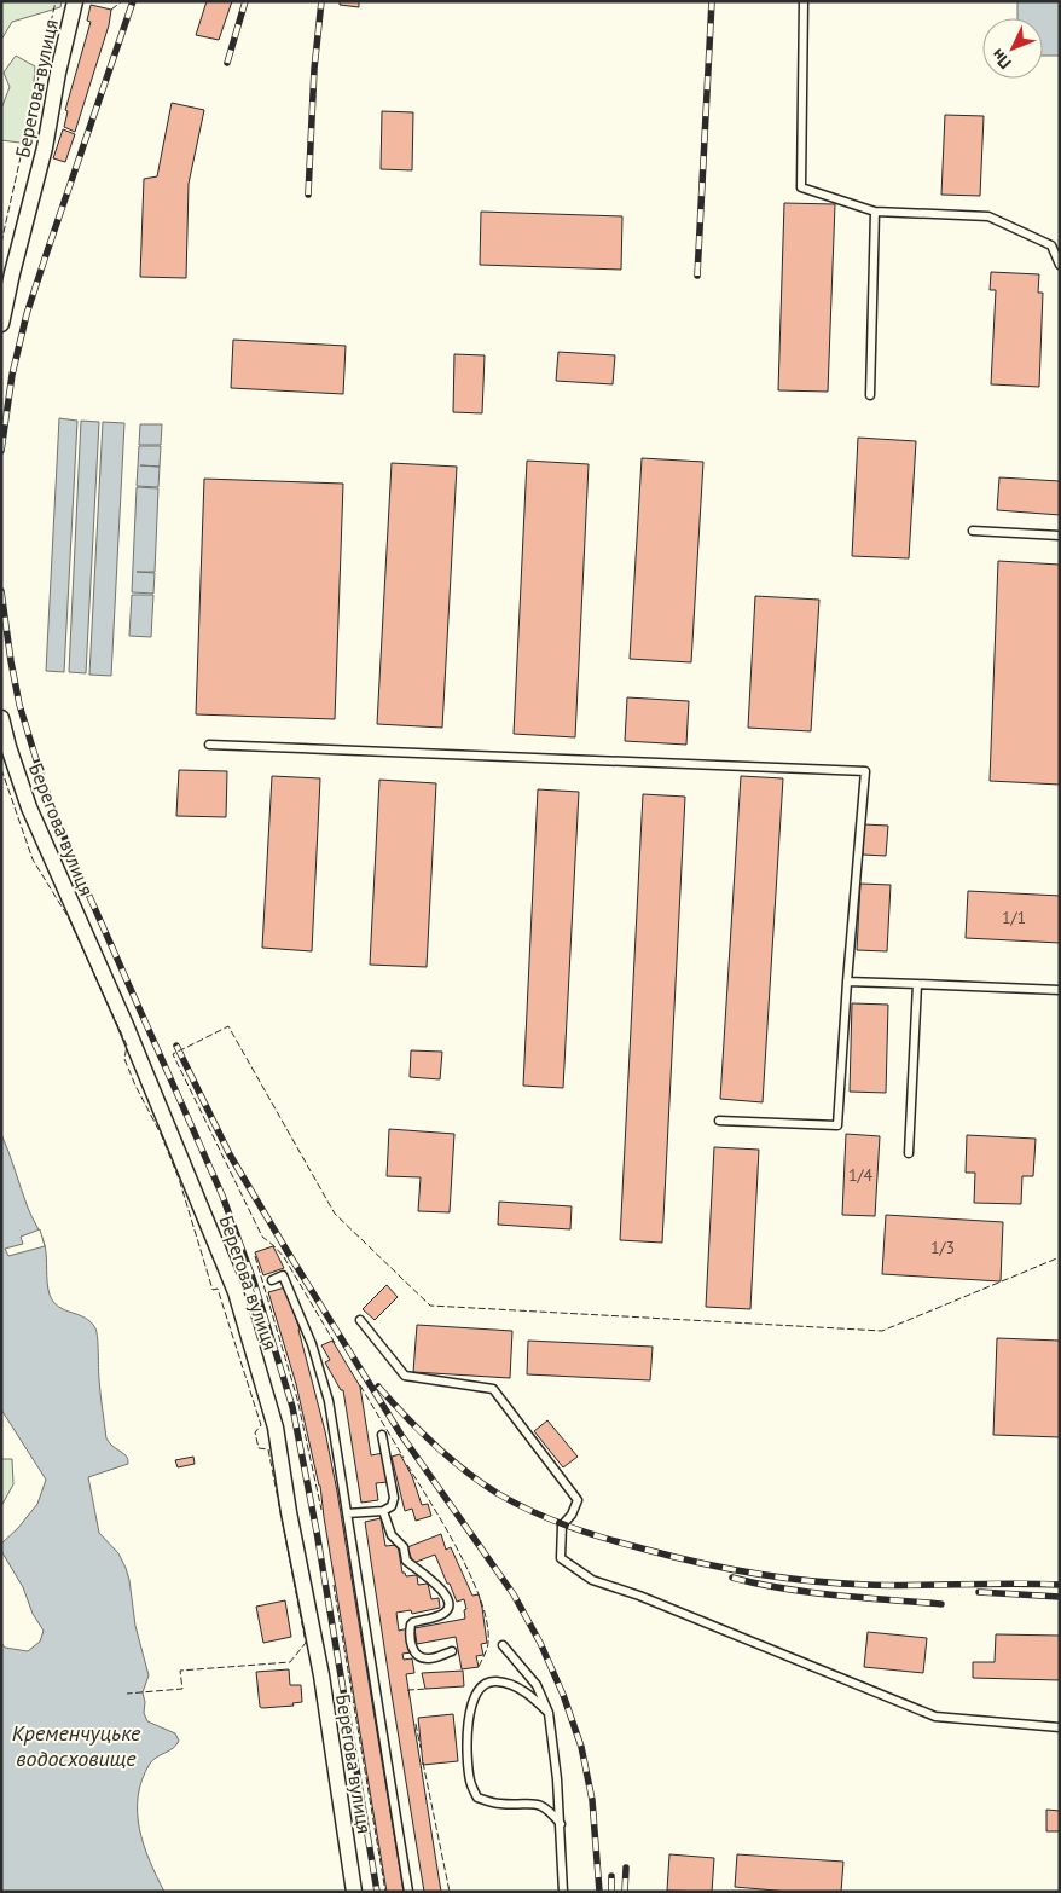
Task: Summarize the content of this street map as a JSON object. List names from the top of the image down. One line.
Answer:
{"streets":{"street":["Берегова вулиця"]},"water":["Кременчуцьке водосховище"],"house_numbers":["1/1","1/4","1/3"],"north":"bottom left"}
